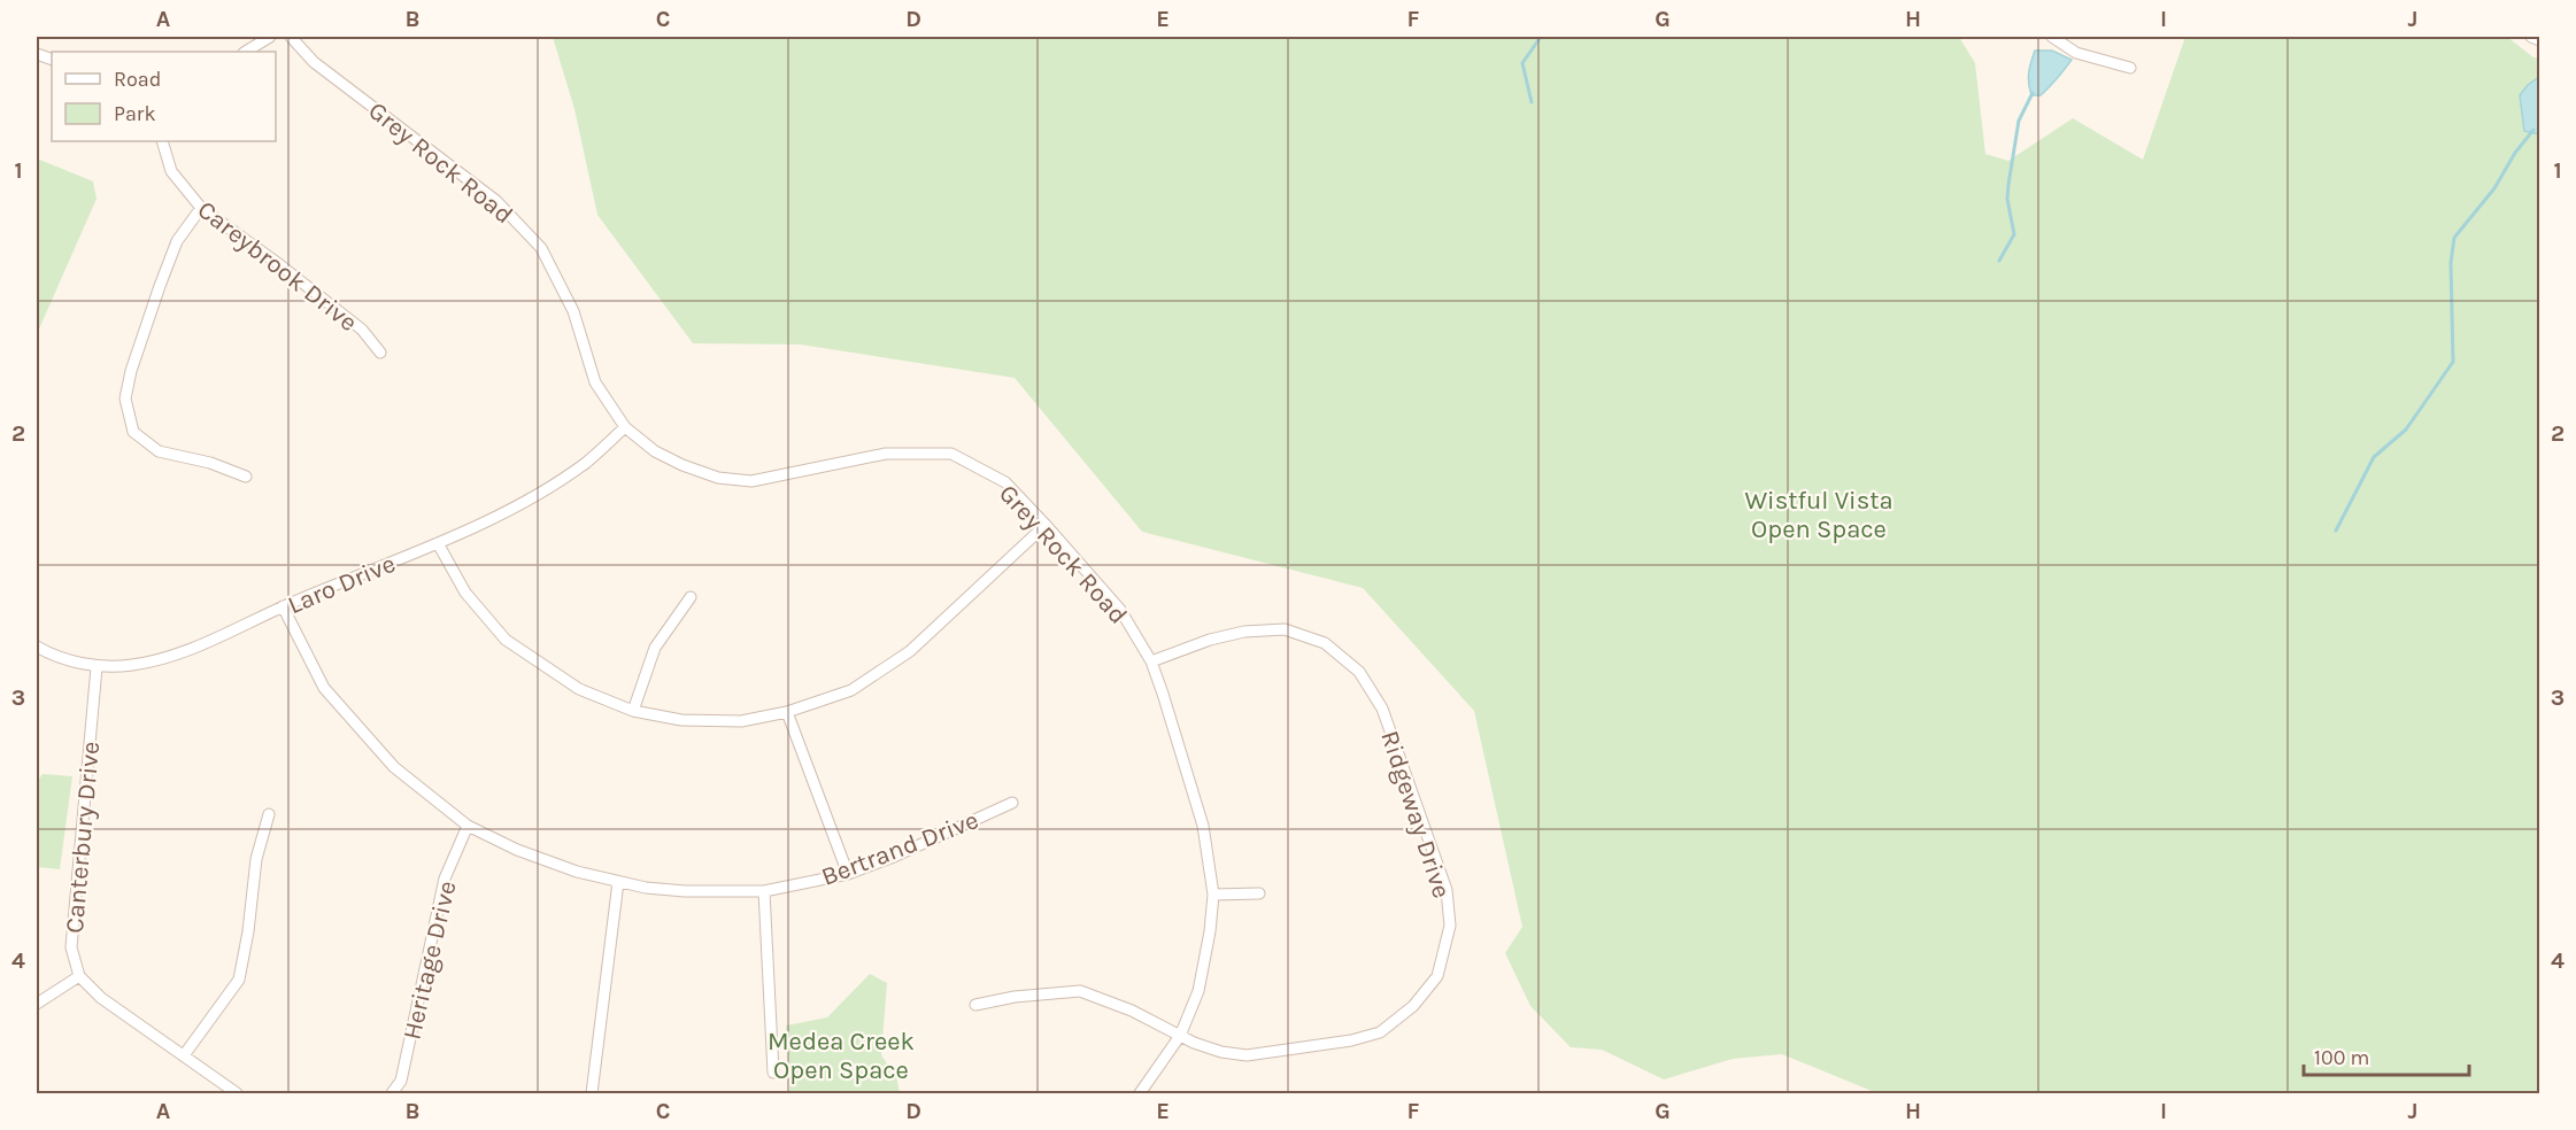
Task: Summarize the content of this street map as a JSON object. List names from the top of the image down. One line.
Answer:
{"streets":{"street":["Grey Rock Road","Careybrook Drive","Laro Drive","Ridgeway Drive","Canterbury Drive","Bertrand Drive","Heritage Drive"]},"crossings":[["Grey Rock Road","Laro Drive"],["Grey Rock Road","Ridgeway Drive"],["Laro Drive","Canterbury Drive"],["Laro Drive","Bertrand Drive"],["Bertrand Drive","Heritage Drive"]],"parks":["Wistful Vista Open Space","Medea Creek Open Space"],"legend":["Road","Park"],"scale_bar":"100 m","grid":{"columns":["A","B","C","D","E","F","G","H","I","J"],"rows":["1","2","3","4"]}}
